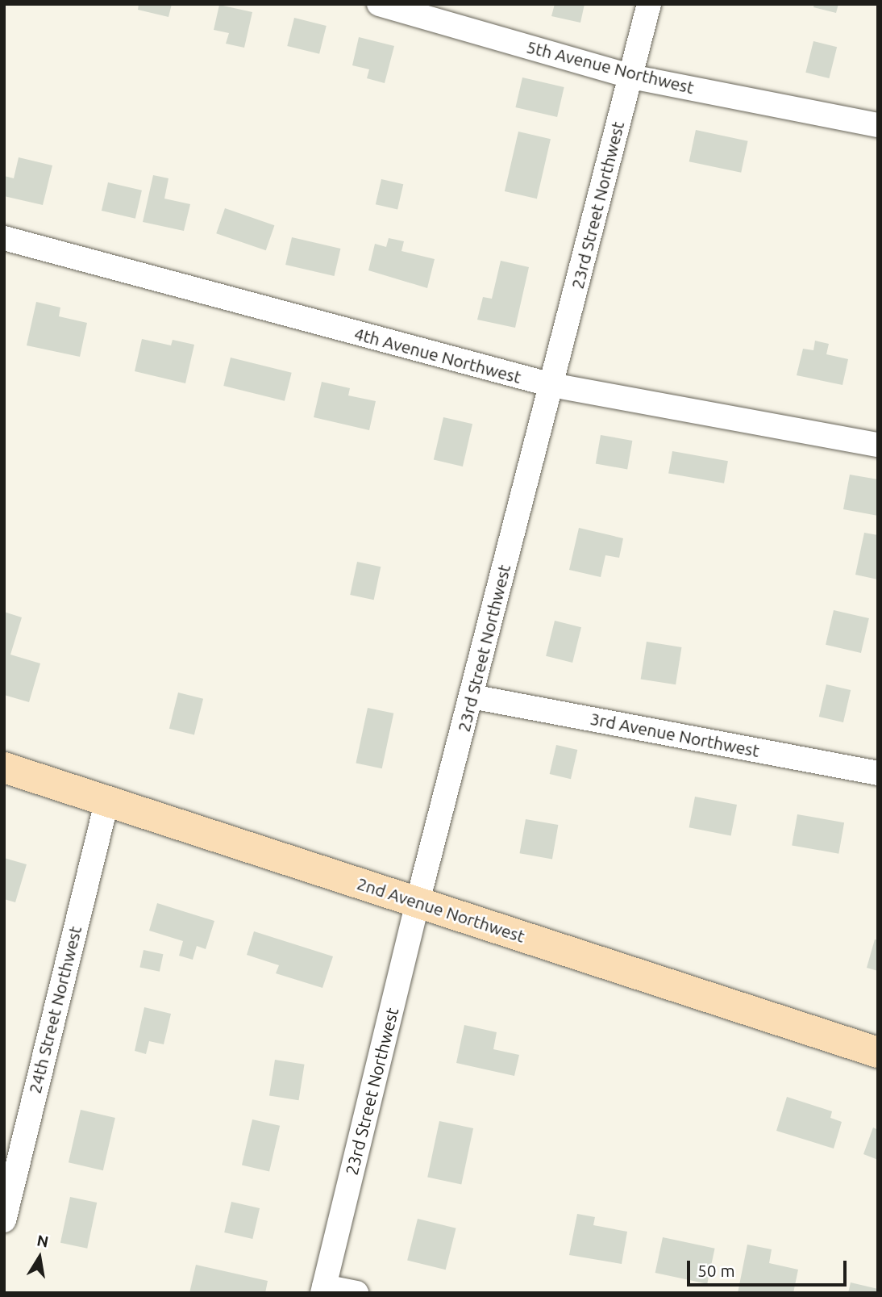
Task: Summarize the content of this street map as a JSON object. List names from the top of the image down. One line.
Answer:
{"streets":{"main road":["2nd Avenue Northwest"],"street":["5th Avenue Northwest","23rd Street Northwest","4th Avenue Northwest","3rd Avenue Northwest","24th Street Northwest"]},"crossings":[["5th Avenue Northwest","23rd Street Northwest"],["23rd Street Northwest","4th Avenue Northwest"],["23rd Street Northwest","3rd Avenue Northwest"],["23rd Street Northwest","2nd Avenue Northwest"],["2nd Avenue Northwest","24th Street Northwest"]],"scale_bar":"50 m","north":"top"}
